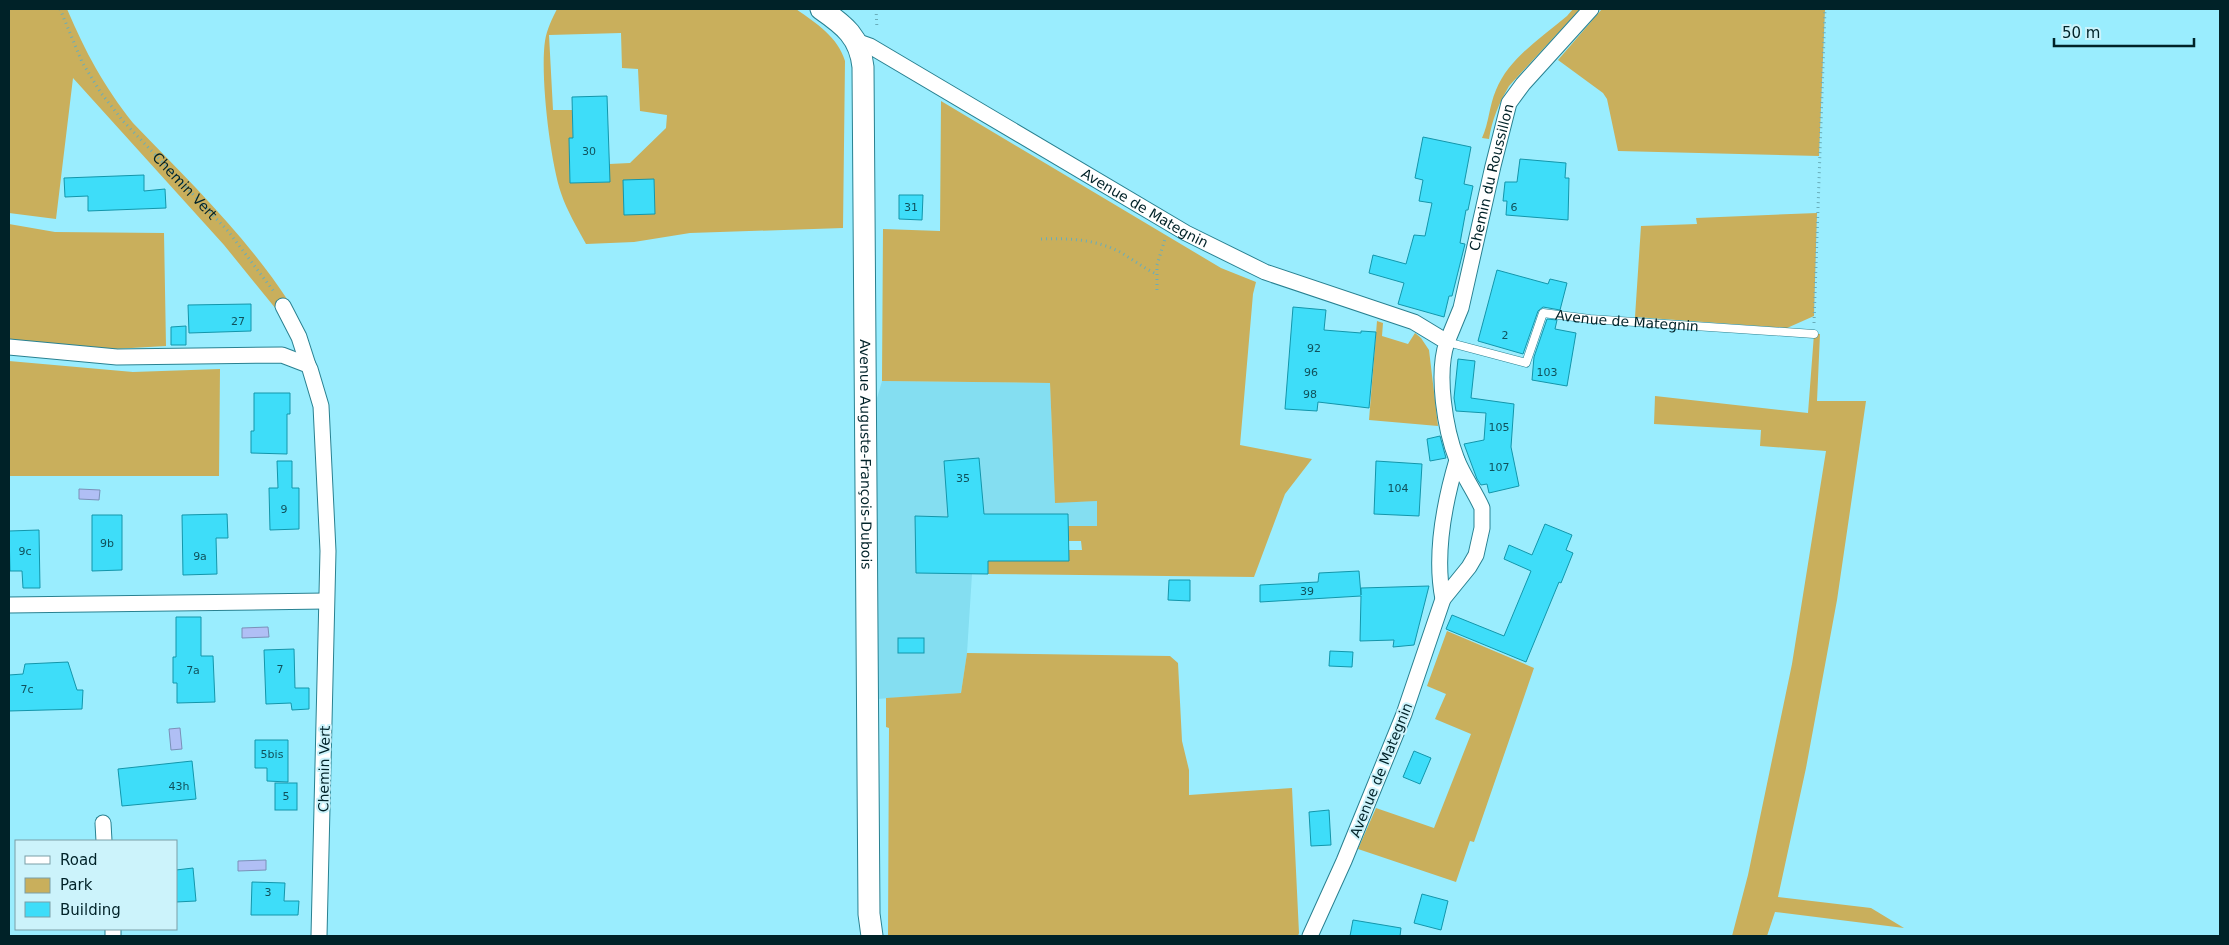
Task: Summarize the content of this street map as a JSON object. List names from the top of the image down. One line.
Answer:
{"streets":{"main road":["Avenue Auguste-François-Dubois"],"street":["Chemin du Roussillon","Chemin Vert","Avenue de Mategnin"]},"crossings":[["Chemin du Roussillon","Avenue de Mategnin"],["Avenue de Mategnin","Avenue Auguste-François-Dubois"]],"house_numbers":["30","31","6","27","2","92","96","103","98","105","107","35","104","9","9b","9c","9a","39","7","7a","7c","5bis","43h","5","3"],"legend":["Road","Park","Building"],"scale_bar":"50 m"}
